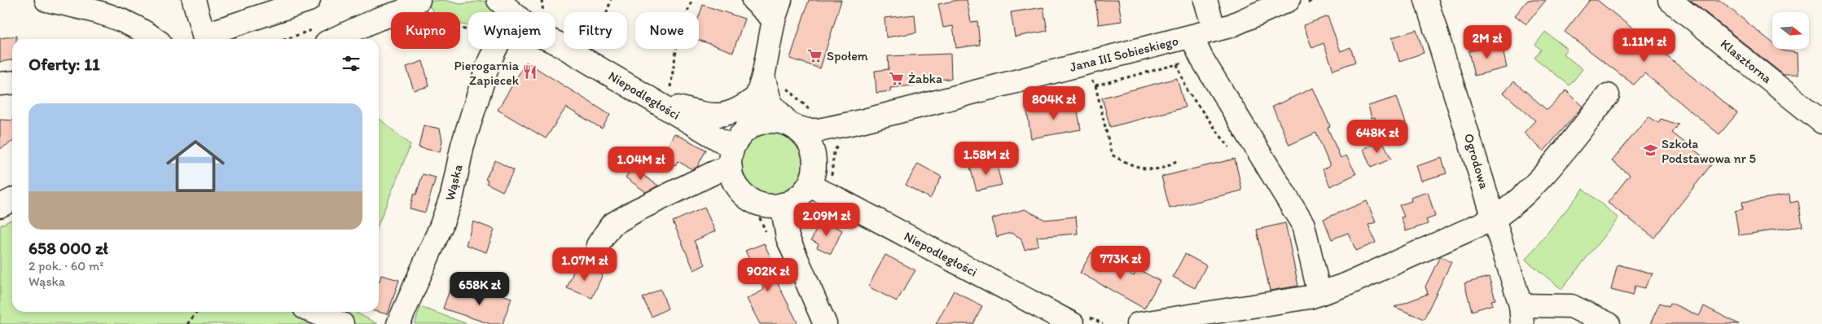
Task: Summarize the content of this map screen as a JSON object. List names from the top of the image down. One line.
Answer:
{"streets":{"street":["Jana III Sobieskiego","Klasztorna","Niepodległości","Ogrodowa","Wąska"]},"crossings":[["Jana III Sobieskiego","Niepodległości"]],"places":{"supermarket":["Społem","Żabka"],"restaurant":["Pierogarnia Zapiecek"],"school or university":["Szkoła Podstawowa nr 5"]},"north":"right","page":{"chip":["Kupno","Wynajem","Filtry","Nowe"],"price":["2M zł","1.11M zł","804K zł","648K zł","1.58M zł","1.04M zł","2.09M zł","773K zł","1.07M zł","902K zł","658K zł"],"heading":"Oferty: 11","list":[{"name":"658 000 zł","note":"2 pok. · 60 m² · Wąska"}]}}
